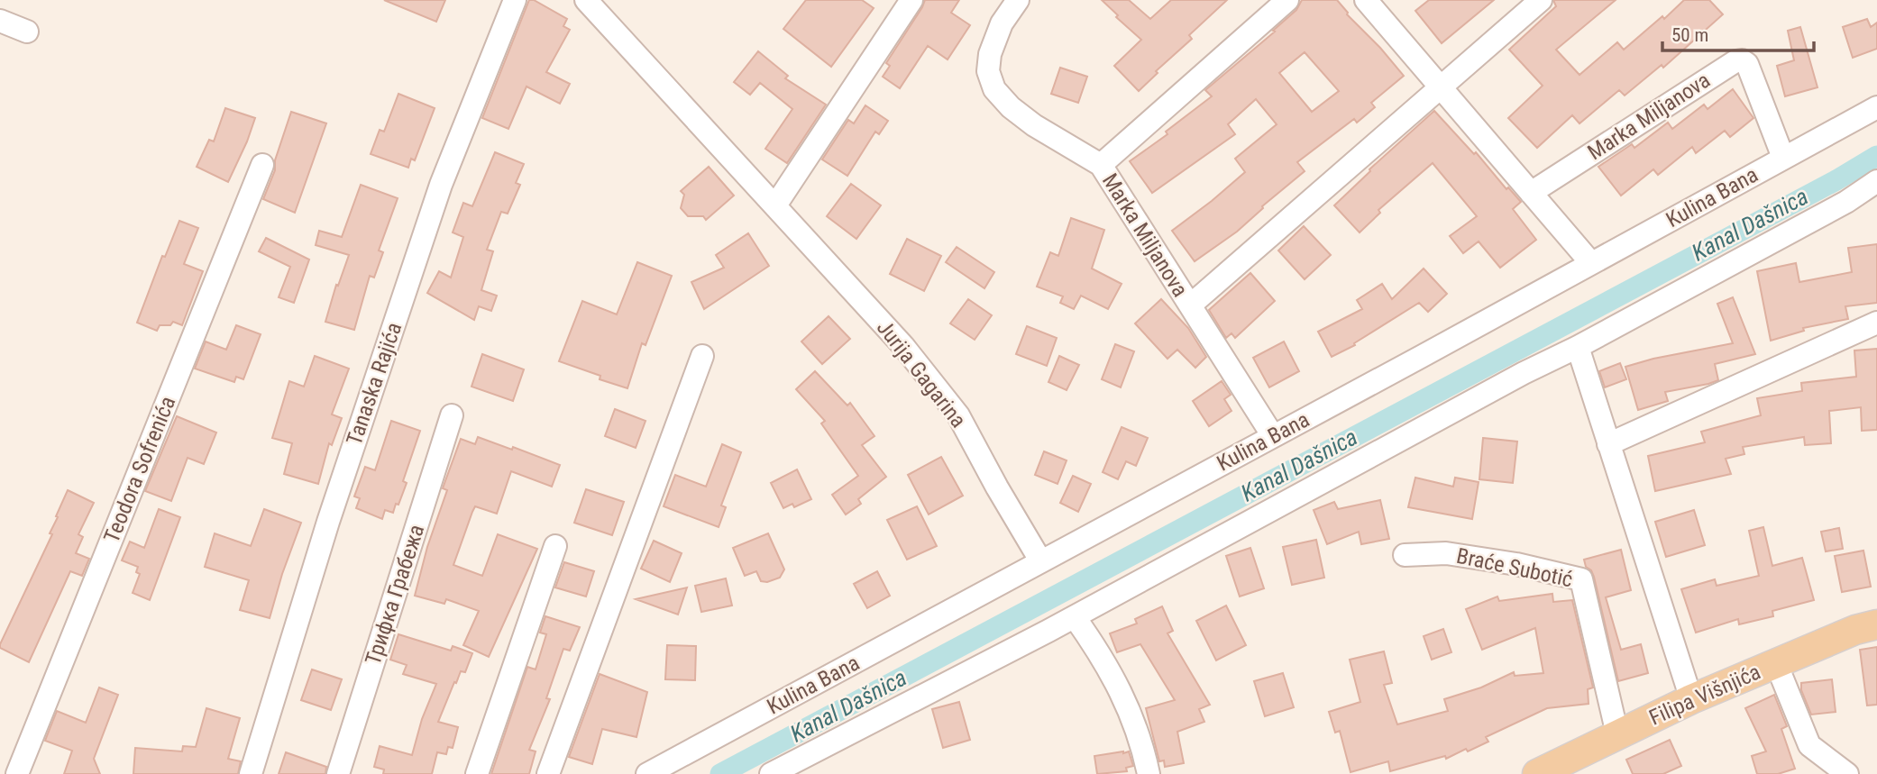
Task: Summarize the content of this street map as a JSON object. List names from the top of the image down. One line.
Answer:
{"streets":{"main road":["Filipa Višnjića"],"street":["Marka Miljanova","Kulina Bana","Jurija Gagarina","Tanaska Rajića","Teodora Sofrenića","Braće Subotić","Трифка Грабежа"]},"crossings":[["Marka Miljanova","Kulina Bana"],["Kulina Bana","Jurija Gagarina"],["Braće Subotić","Filipa Višnjića"]],"water":["Kanal Dašnica"],"scale_bar":"50 m"}
